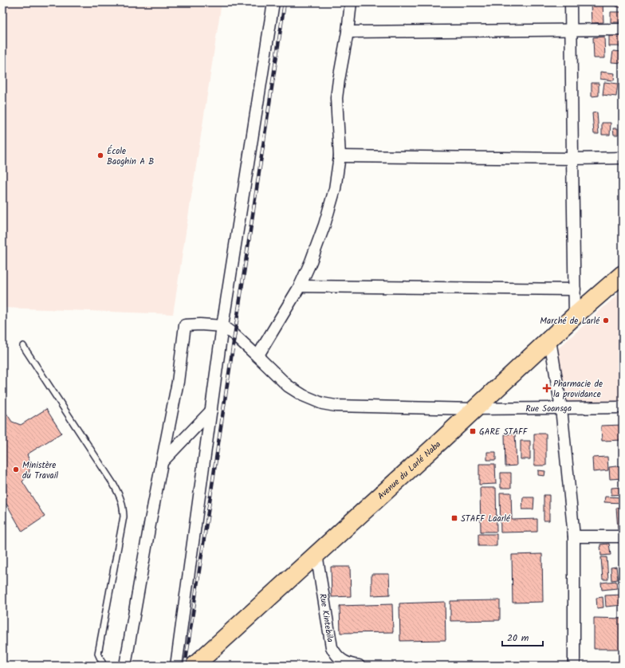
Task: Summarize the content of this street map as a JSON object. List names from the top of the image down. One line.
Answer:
{"streets":{"main road":["Avenue du Larlé Naba"],"street":["Rue Soansga","Rue Kintebila"]},"crossings":[["Rue Soansga","Avenue du Larlé Naba"],["Avenue du Larlé Naba","Rue Kintebila"]],"places":{"other":["École Baoghin A B","Marché de Larlé","Ministère du Travail"],"health":["Pharmacie de la providance"],"transit":["GARE STAFF","STAFF Laarlé"]},"scale_bar":"20 m"}
